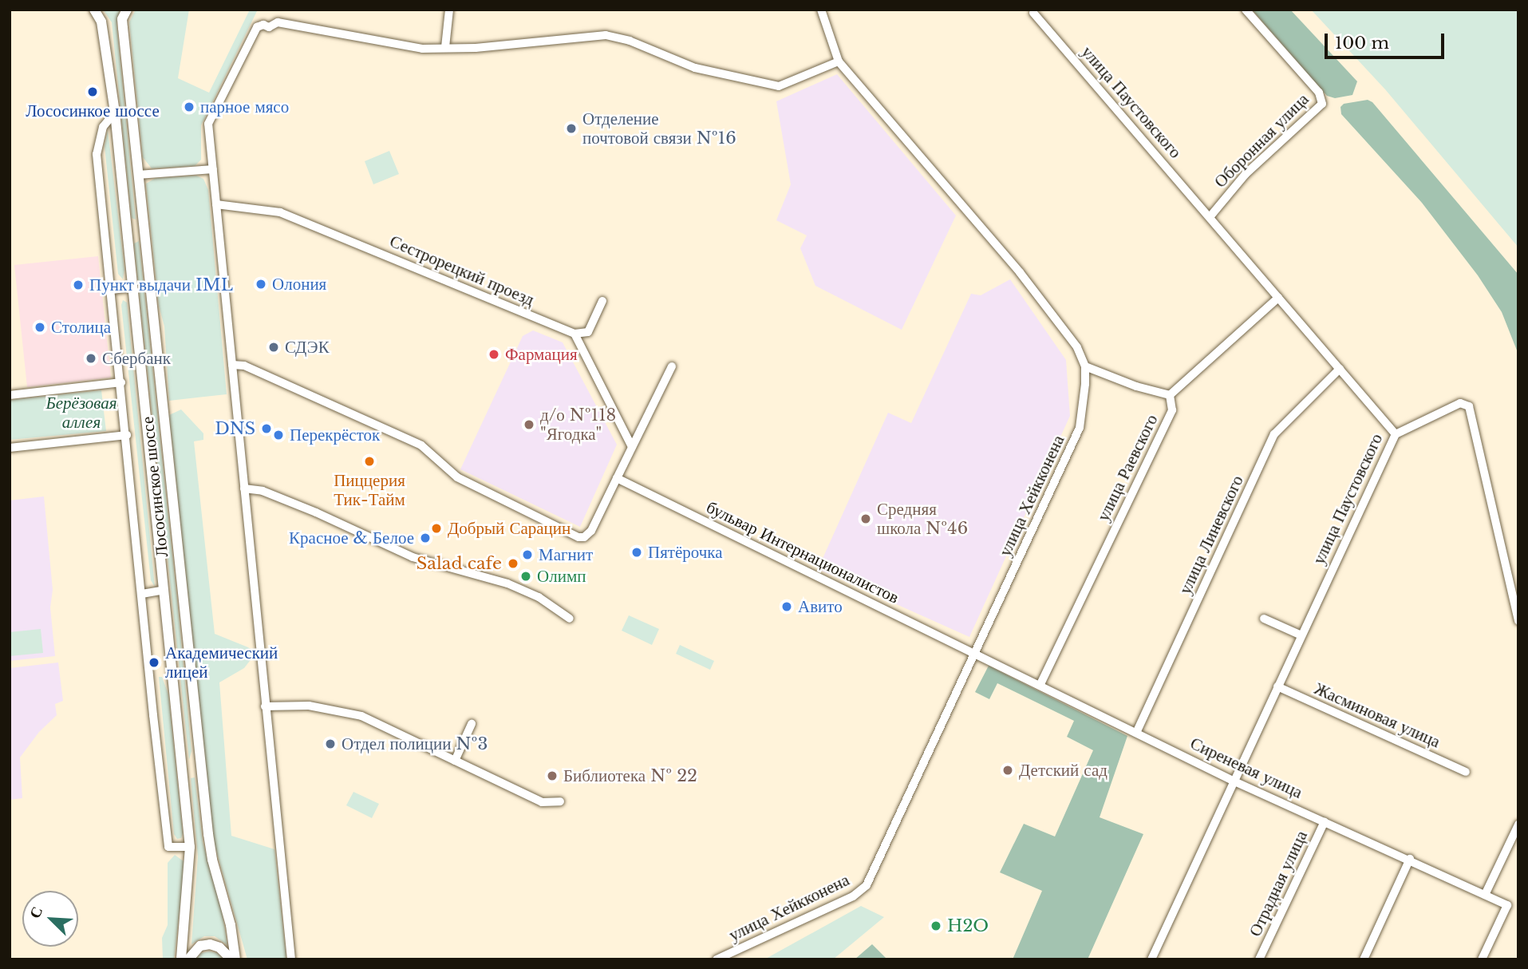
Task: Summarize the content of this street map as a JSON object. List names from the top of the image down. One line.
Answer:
{"streets":{"street":["улица Паустовского","Оборонная улица","Сестрорецкий проезд","улица Раевского","Лососинское шоссе","улица Хейкконена","улица Линевского","бульвар Интернационалистов","Жасминовая улица","Сиреневая улица","Отрадная улица"]},"crossings":[["улица Паустовского","Оборонная улица"],["улица Паустовского","улица Линевского"],["улица Паустовского","Жасминовая улица"],["улица Паустовского","Сиреневая улица"],["улица Раевского","Сиреневая улица"],["улица Хейкконена","бульвар Интернационалистов"],["улица Хейкконена","Сиреневая улица"],["улица Линевского","Сиреневая улица"],["бульвар Интернационалистов","Сиреневая улица"],["Сиреневая улица","Отрадная улица"]],"parks":["Берёзовая аллея"],"places":["Лососинкое шоссе","парное мясо","Отделение почтовой связи №16","Олония","Пункт выдачи IML","Столица","СДЭК","Фармация","Сбербанк","д/о №118 \"Ягодка\"","DNS","Перекрёсток","Пиццерия Тик-Тайм","Средняя школа №46","Добрый Сарацин","Красное & Белое","Пятёрочка","Магнит","Salad cafe","Олимп","Авито","Академический лицей","Отдел полиции №3","Детский сад","Библиотека № 22","H2O"],"scale_bar":"100 m","north":"top left"}
